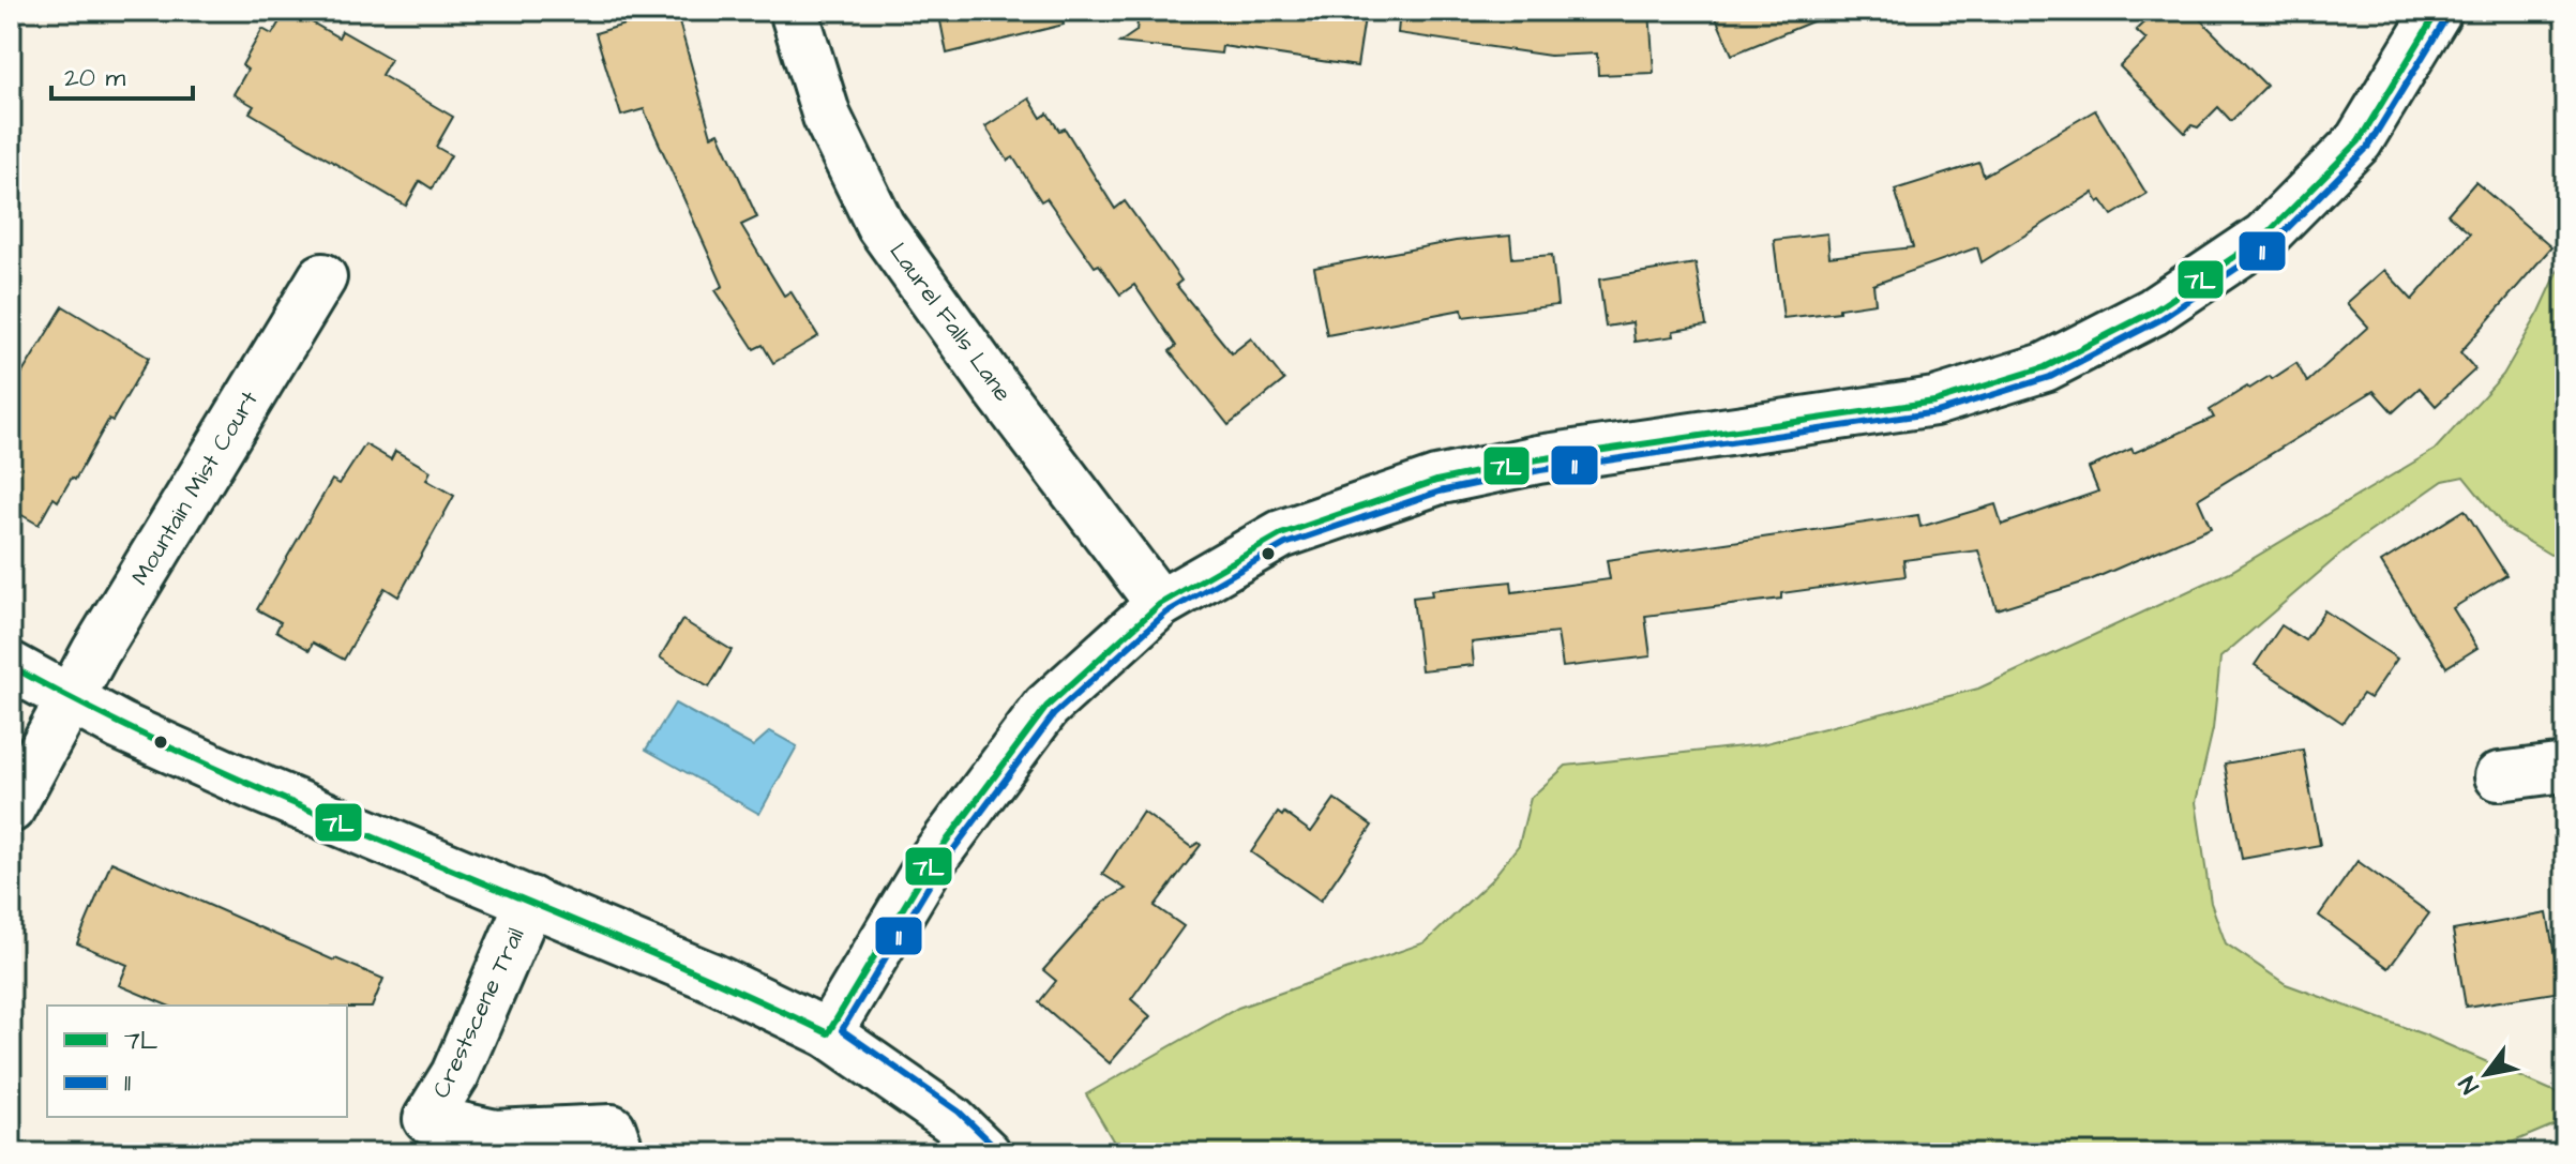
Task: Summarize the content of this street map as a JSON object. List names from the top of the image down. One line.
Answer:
{"streets":{"street":["Laurel Falls Lane","Mountain Mist Court","Crestscene Trail"]},"lines":["transit line 7L","transit line 11"],"legend":["7L","11"],"scale_bar":"20 m","north":"bottom left"}
